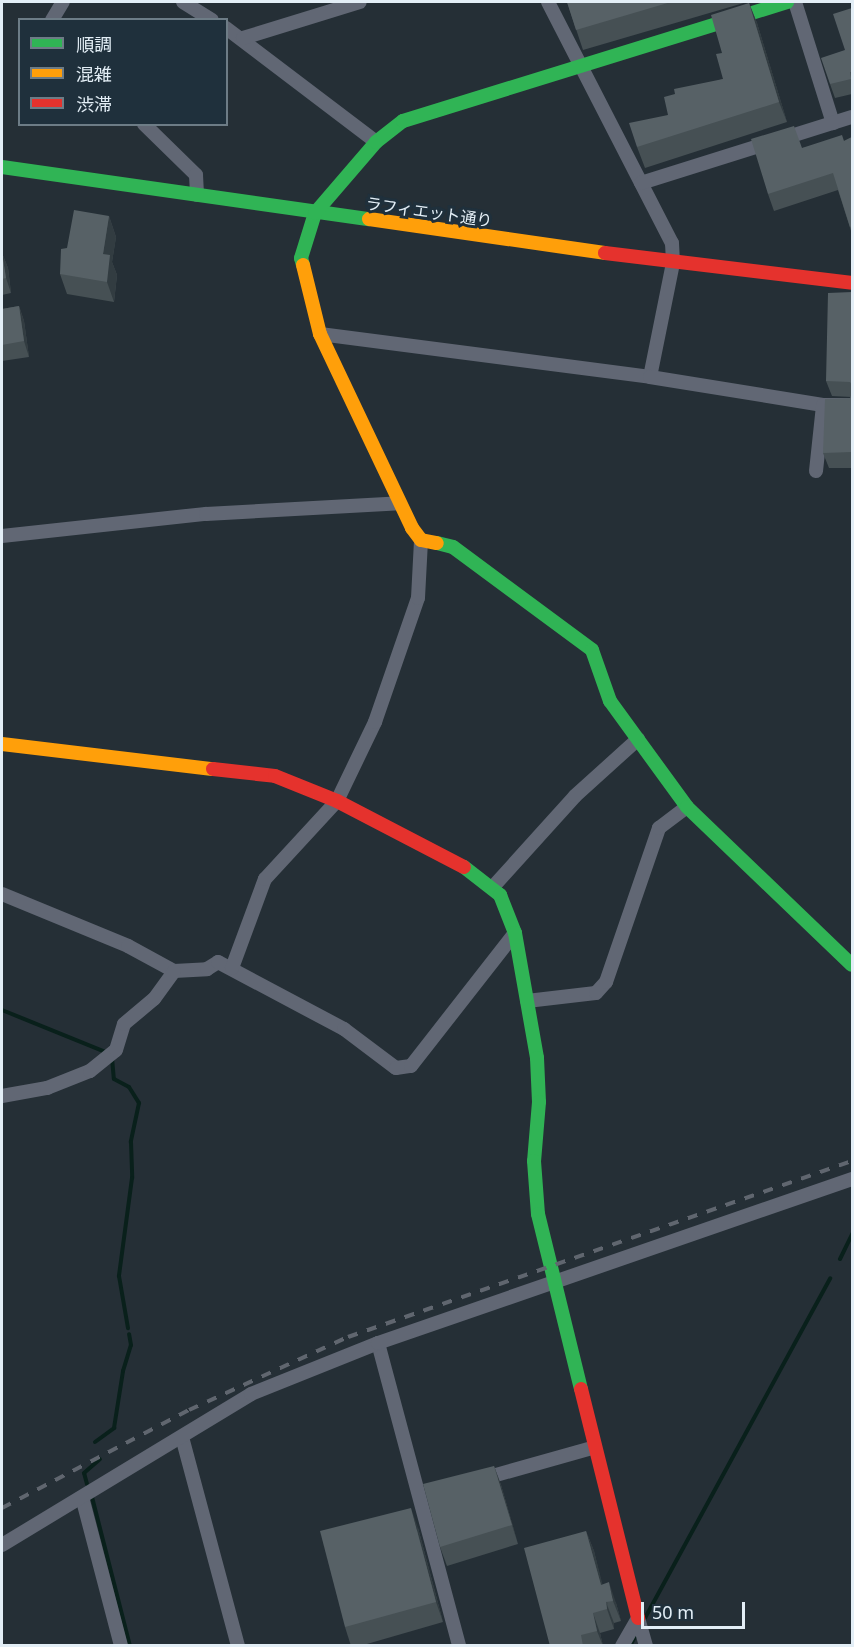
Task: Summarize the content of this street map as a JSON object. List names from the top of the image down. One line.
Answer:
{"streets":{"street":["ラフィエット通り"]},"legend":["順調","混雑","渋滞"],"scale_bar":"50 m"}
